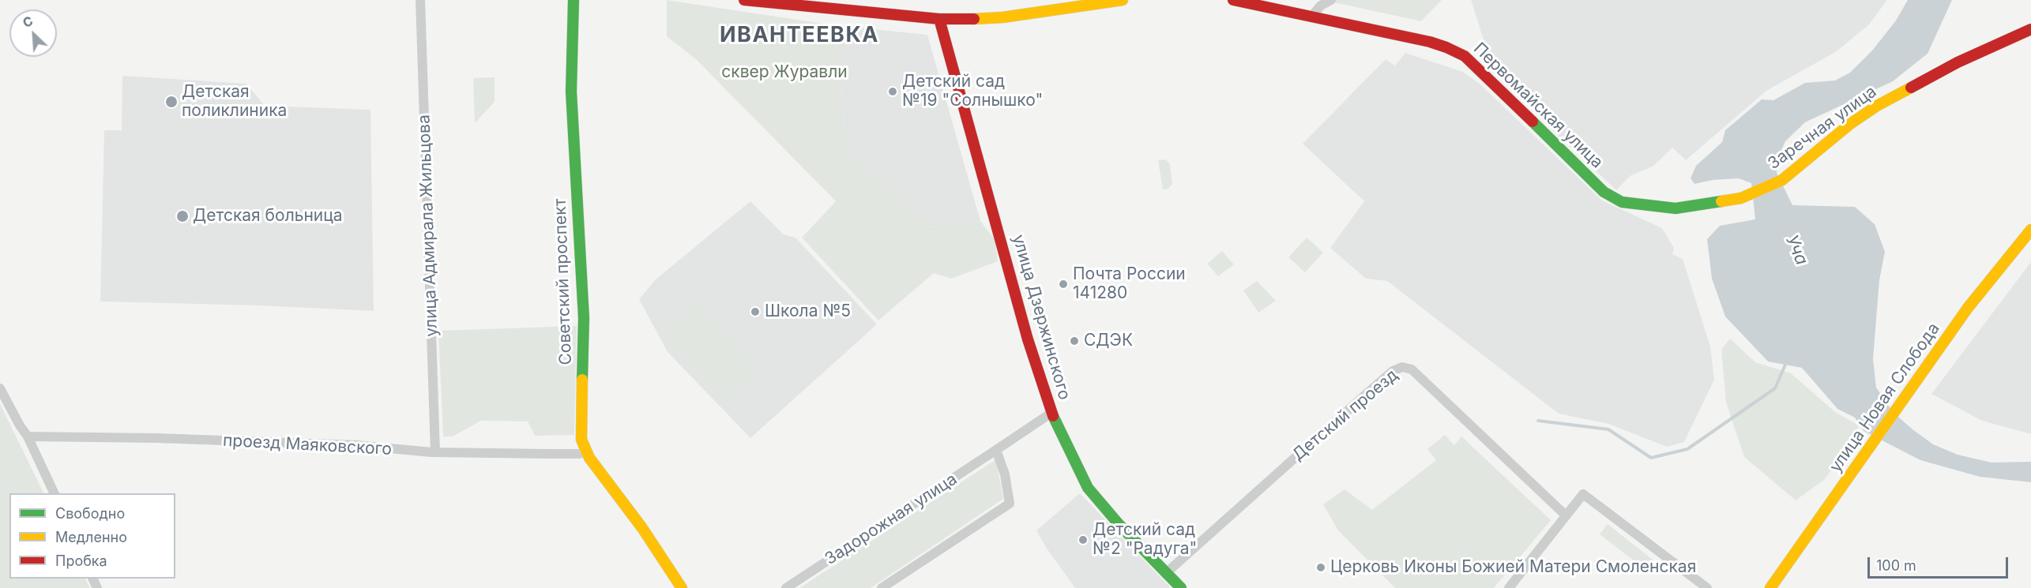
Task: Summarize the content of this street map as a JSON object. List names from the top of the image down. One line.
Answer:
{"streets":{"main road":["Первомайская улица","Заречная улица","Советский проспект","улица Дзержинского","улица Новая Слобода"],"street":["улица Адмирала Жильцова","Детский проезд","проезд Маяковского","Задорожная улица"]},"crossings":[["Первомайская улица","Заречная улица"],["улица Адмирала Жильцова","проезд Маяковского"],["Советский проспект","проезд Маяковского"],["улица Дзержинского","Детский проезд"],["улица Дзержинского","Задорожная улица"]],"districts":["ИВАНТЕЕВКА"],"water":["Уча"],"parks":["сквер Журавли"],"places":["Детский сад №19 \"Солнышко\"","Детская поликлиника","Детская больница","Почта России 141280","Школа №5","СДЭК","Детский сад №2 \"Радуга\"","Церковь Иконы Божией Матери Смоленская"],"legend":["Свободно","Медленно","Пробка"],"scale_bar":"100 m","north":"top left"}
